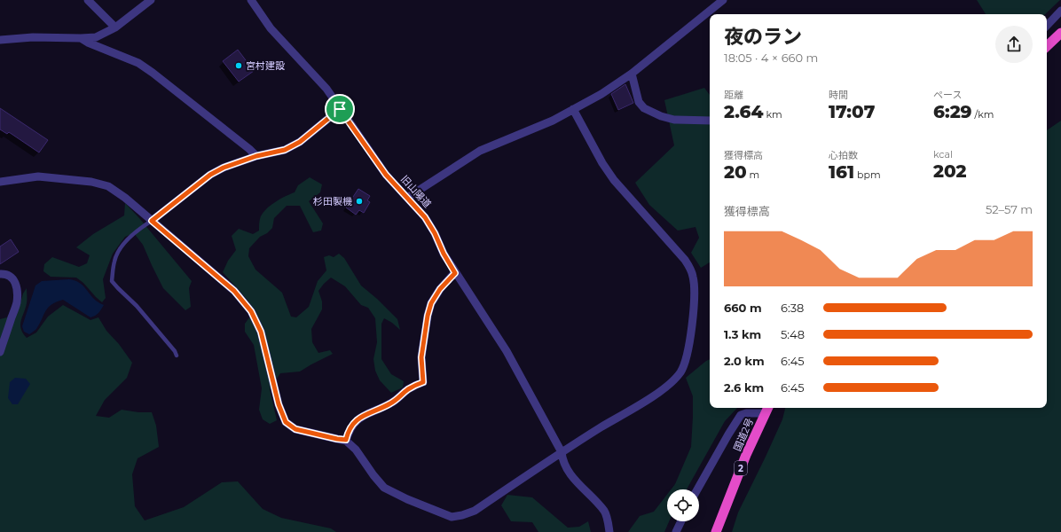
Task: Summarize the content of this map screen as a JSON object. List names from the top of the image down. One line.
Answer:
{"streets":{"highway":["国道2号","2"],"street":["旧山陽道"]},"places":["宮村建設","杉田製機"],"page":{"heading":["夜のラン","18:05 · 4 × 660 m"],"stats":[["距離","2.64 km"],["時間","17:07"],["ペース","6:29 /km"],["獲得標高","20 m"],["心拍数","161 bpm"],["kcal","202"]],"chart":["獲得標高","52–57 m"],"list":[{"name":"660 m","note":"6:38"},{"name":"1.3 km","note":"5:48"},{"name":"2.0 km","note":"6:45"},{"name":"2.6 km","note":"6:45"}]}}
